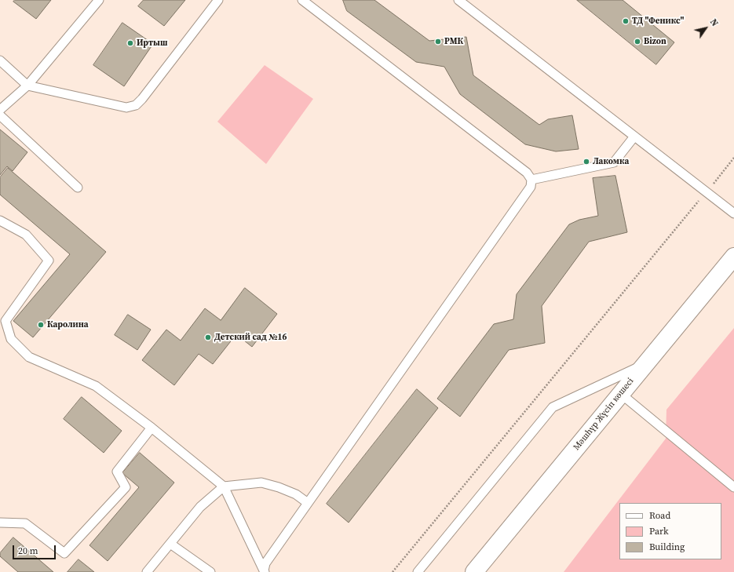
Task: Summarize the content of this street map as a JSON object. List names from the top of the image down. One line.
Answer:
{"streets":{"main road":["Мәшһүр Жүсіп көшесі"]},"places":["ТД \"Феникс\"","РМК","Bizon","Иртыш","Лакомка","Каролина","Детский сад №16"],"legend":["Road","Park","Building"],"scale_bar":"20 m","north":"top right"}
